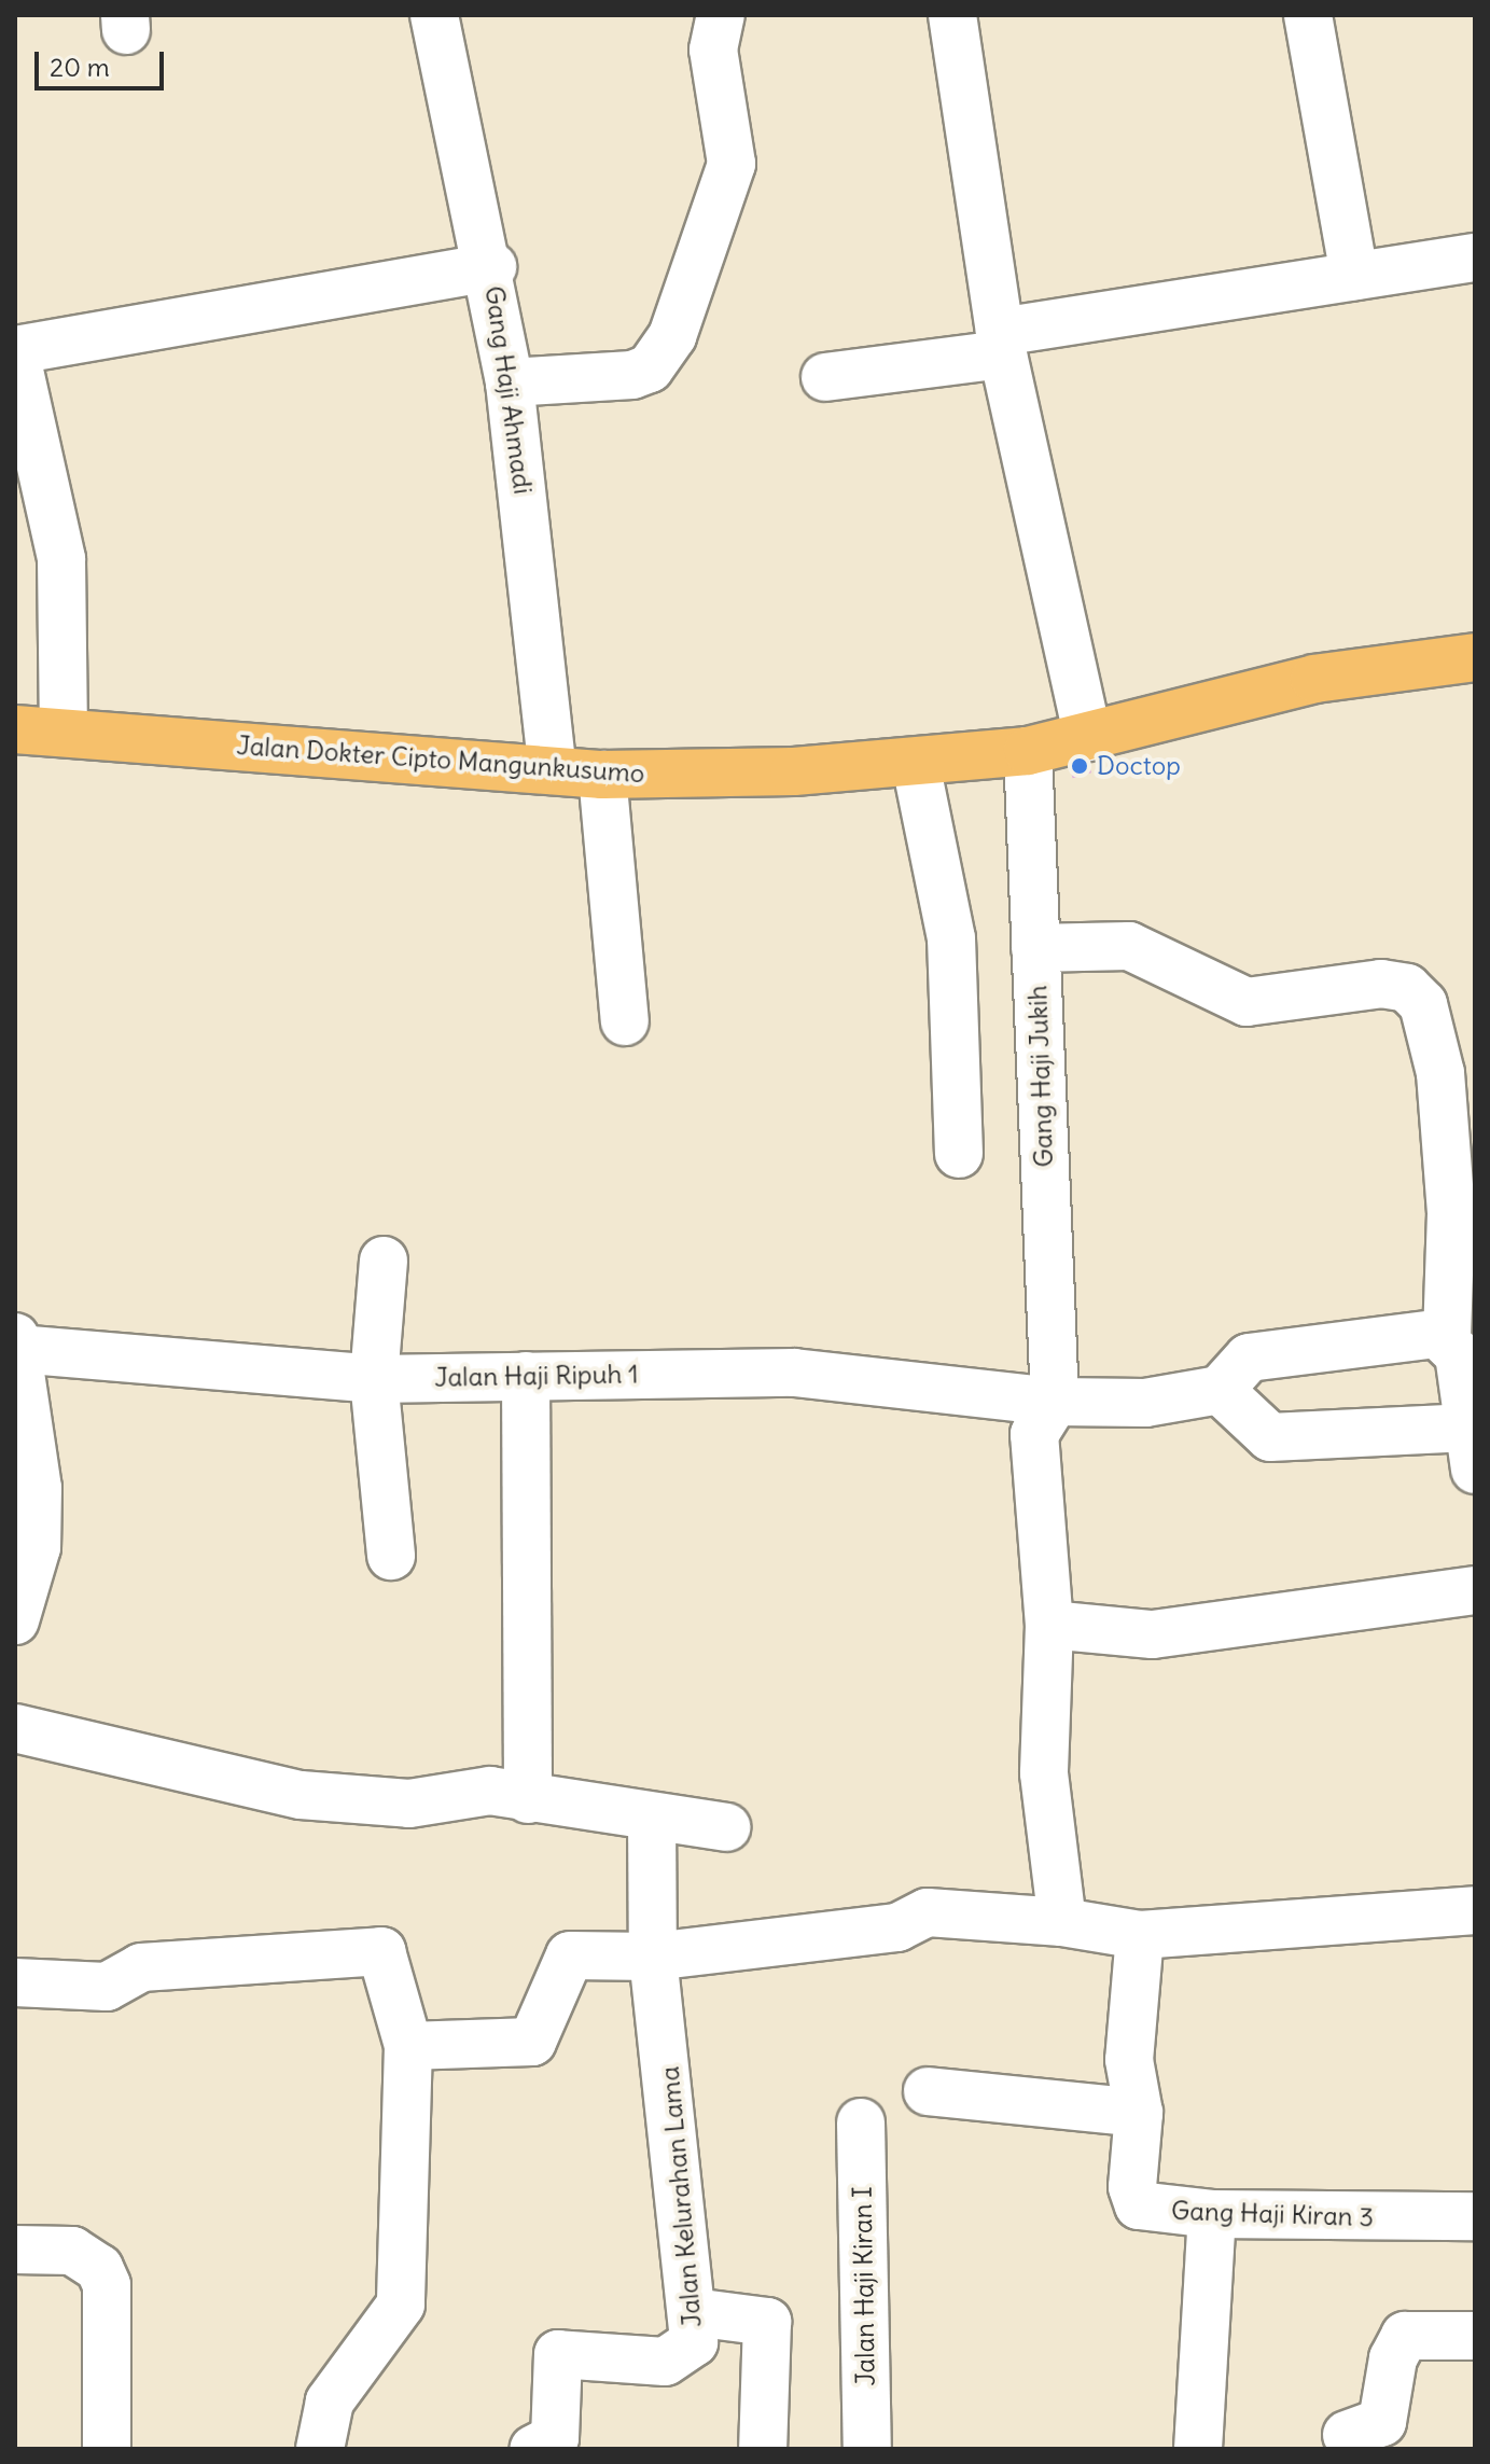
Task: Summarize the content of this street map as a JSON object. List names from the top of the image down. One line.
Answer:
{"streets":{"main road":["Jalan Dokter Cipto Mangunkusumo"],"street":["Gang Haji Ahmadi","Gang Haji Jukih","Jalan Haji Ripuh 1","Jalan Kelurahan Lama","Gang Haji Kiran 3","Jalan Haji Kiran I"]},"crossings":[["Gang Haji Ahmadi","Jalan Dokter Cipto Mangunkusumo"],["Jalan Dokter Cipto Mangunkusumo","Gang Haji Jukih"],["Gang Haji Jukih","Jalan Haji Ripuh 1"]],"places":["Doctop"],"scale_bar":"20 m"}
